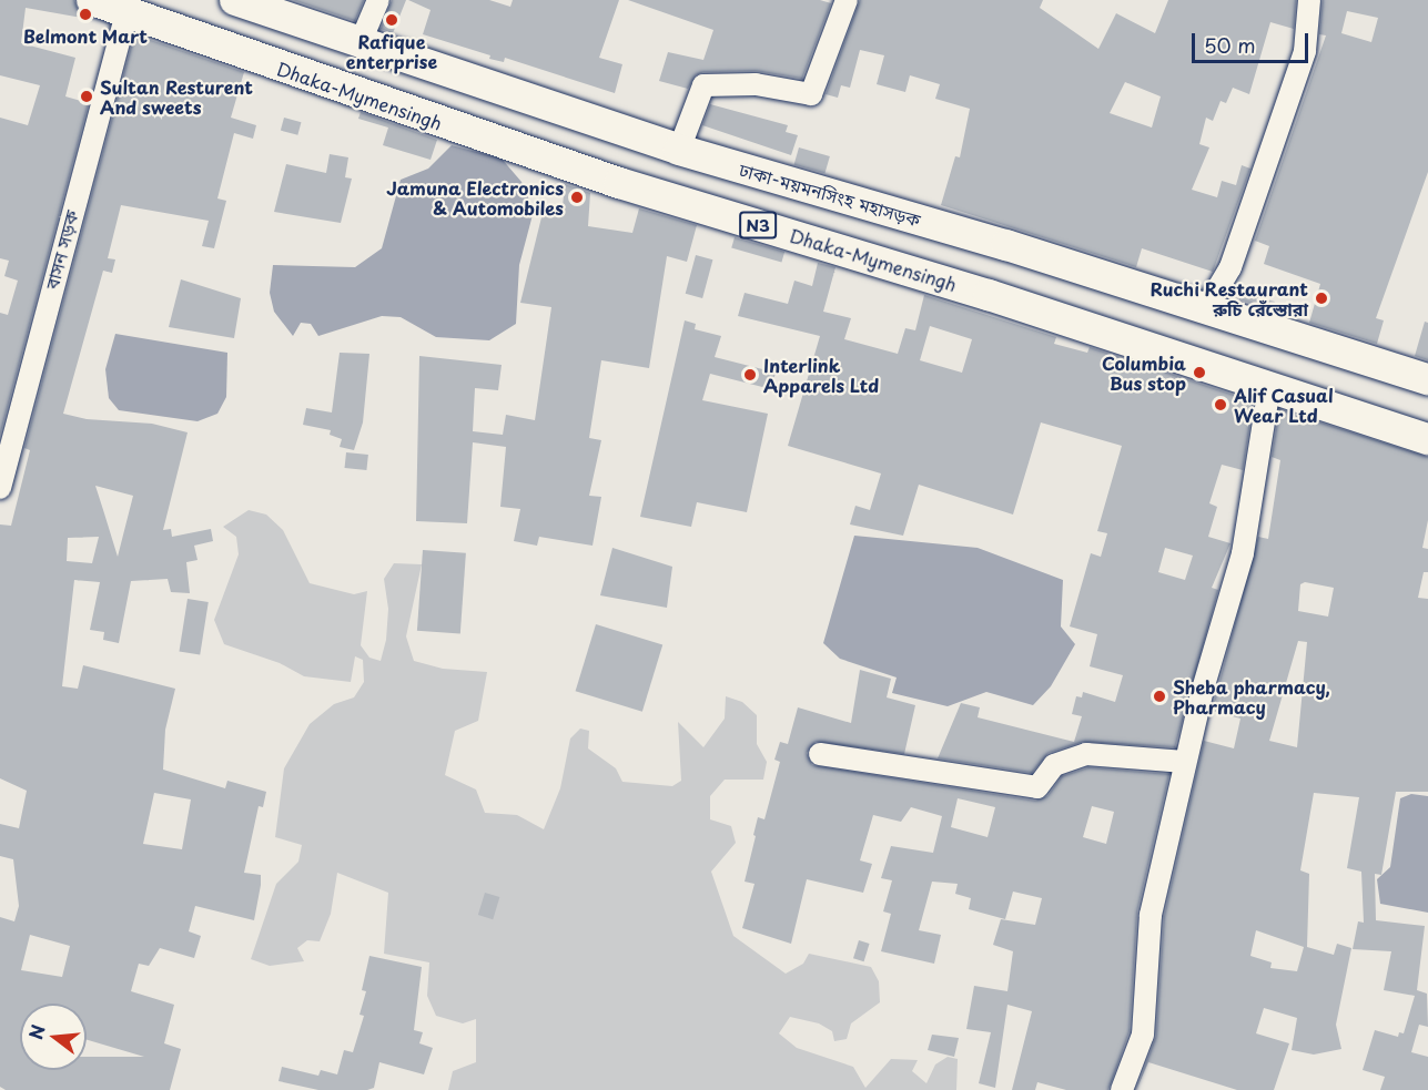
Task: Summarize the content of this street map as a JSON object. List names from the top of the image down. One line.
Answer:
{"streets":{"highway":["Dhaka-Mymensingh","ঢাকা-ময়মনসিংহ মহাসড়ক","N3"],"street":["বাসন সড়ক"]},"crossings":[["Dhaka-Mymensingh","বাসন সড়ক"]],"places":["Belmont Mart","Rafique enterprise","Sultan Resturent And sweets","Jamuna Electronics & Automobiles","Ruchi Restaurant রুচি রেঁস্তোরা","Columbia Bus stop","Interlink Apparels Ltd","Alif Casual Wear Ltd","Sheba pharmacy, Pharmacy"],"scale_bar":"50 m","north":"left"}
